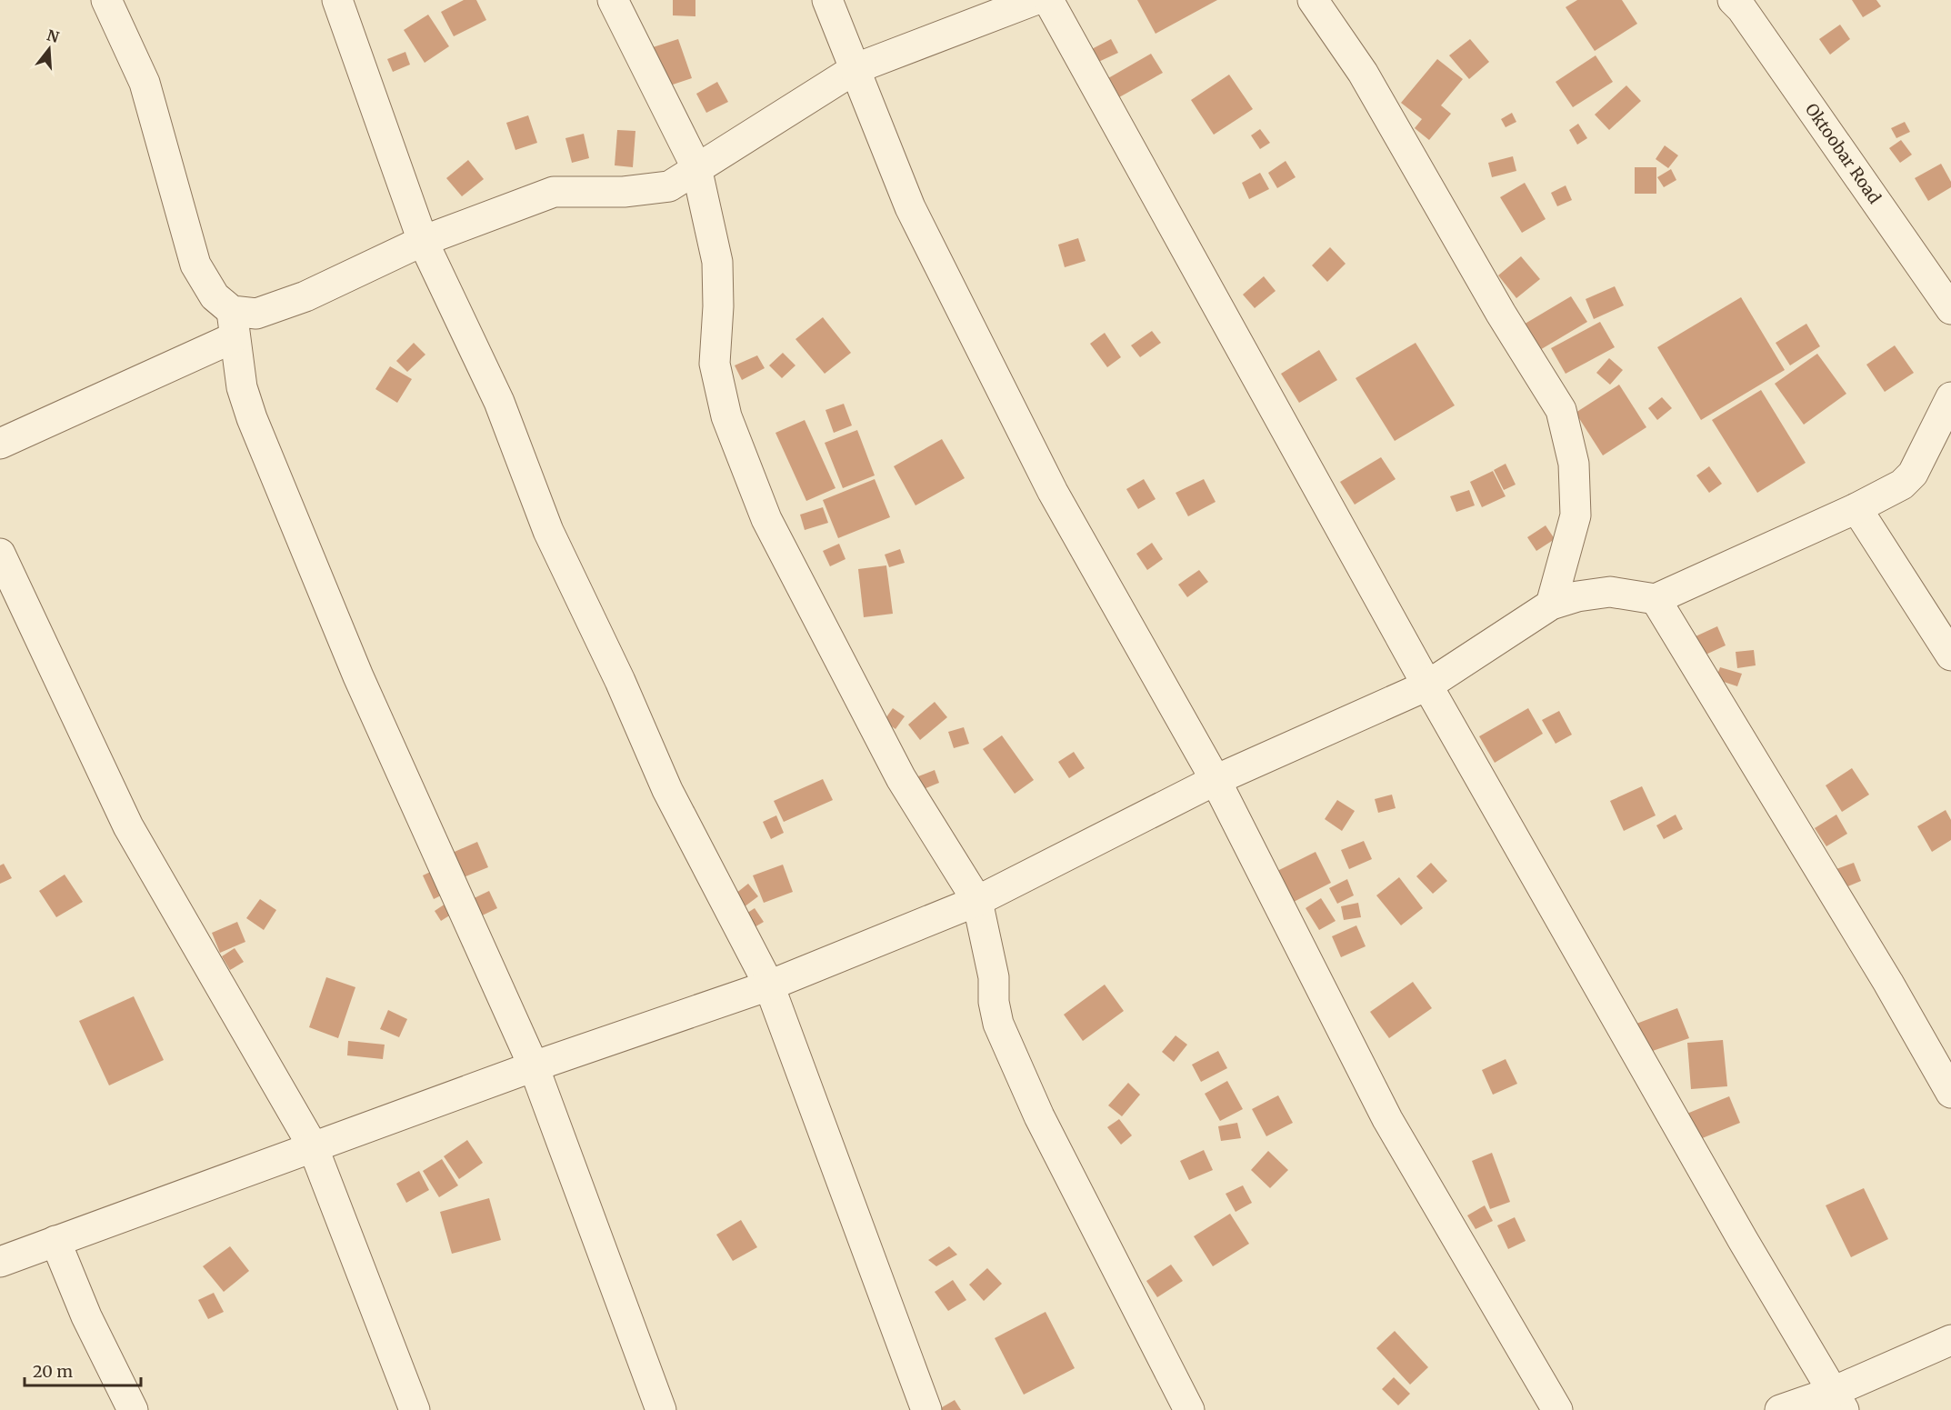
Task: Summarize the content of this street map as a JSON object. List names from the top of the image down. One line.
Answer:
{"streets":{"street":["Oktoobar Road"]},"scale_bar":"20 m","north":"top"}
